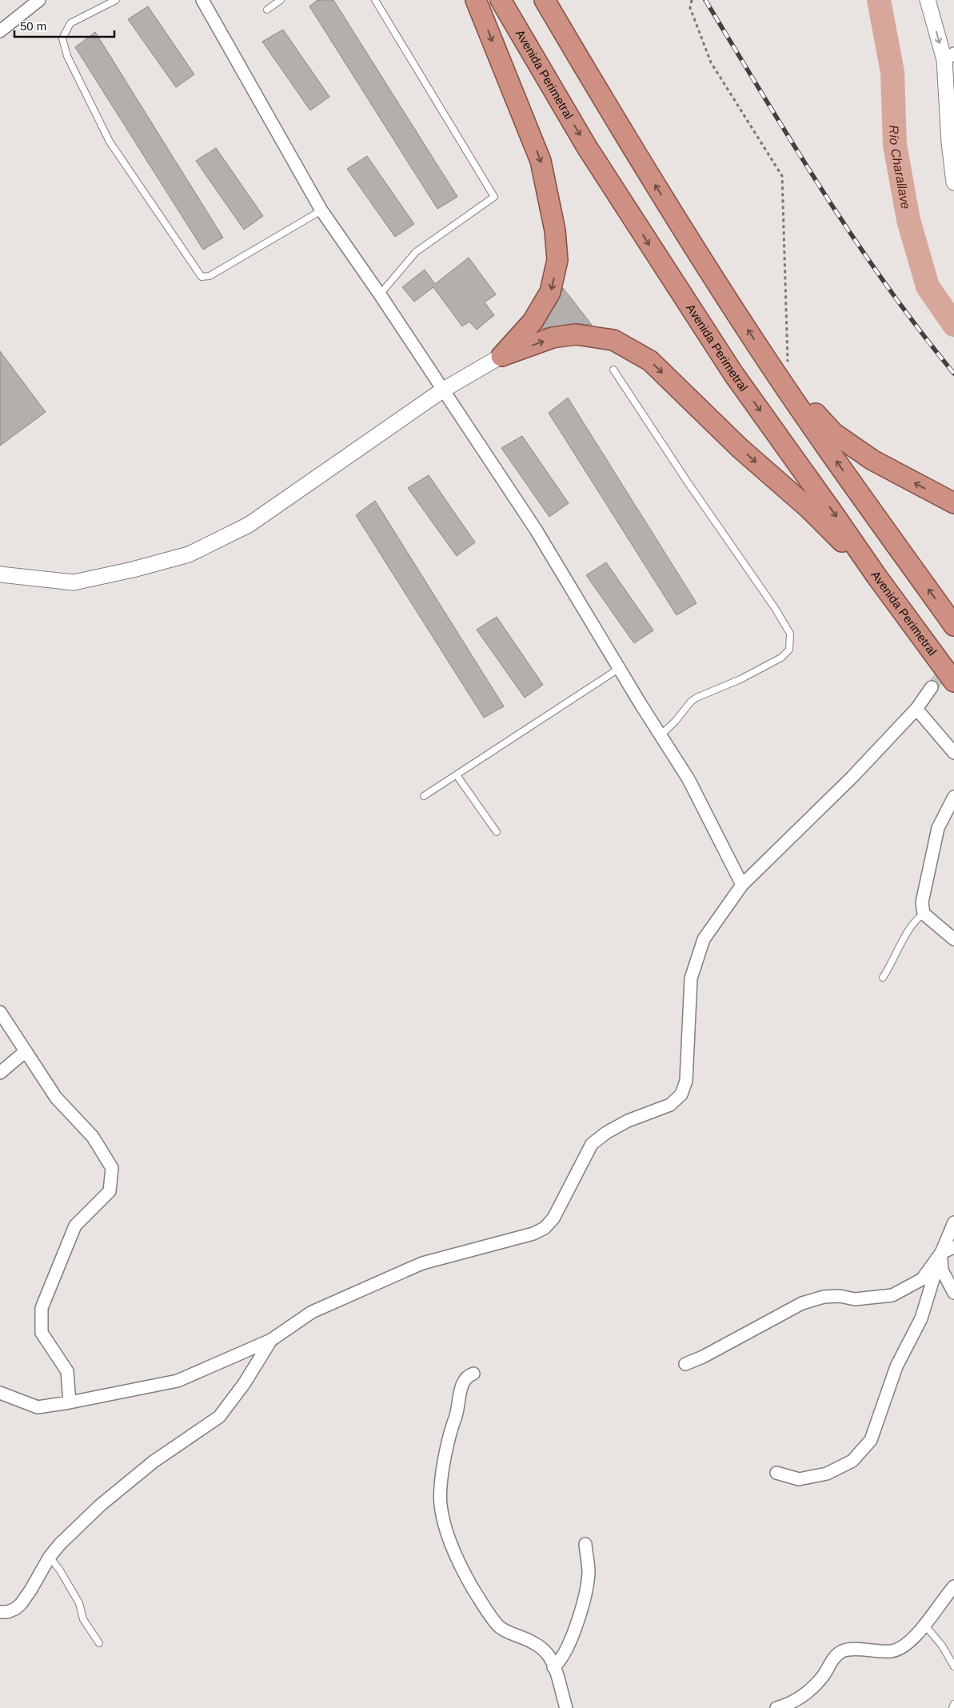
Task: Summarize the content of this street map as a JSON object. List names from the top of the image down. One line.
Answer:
{"streets":{"highway":["Avenida Perimetral"]},"water":["Río Charallave"],"scale_bar":"50 m"}
